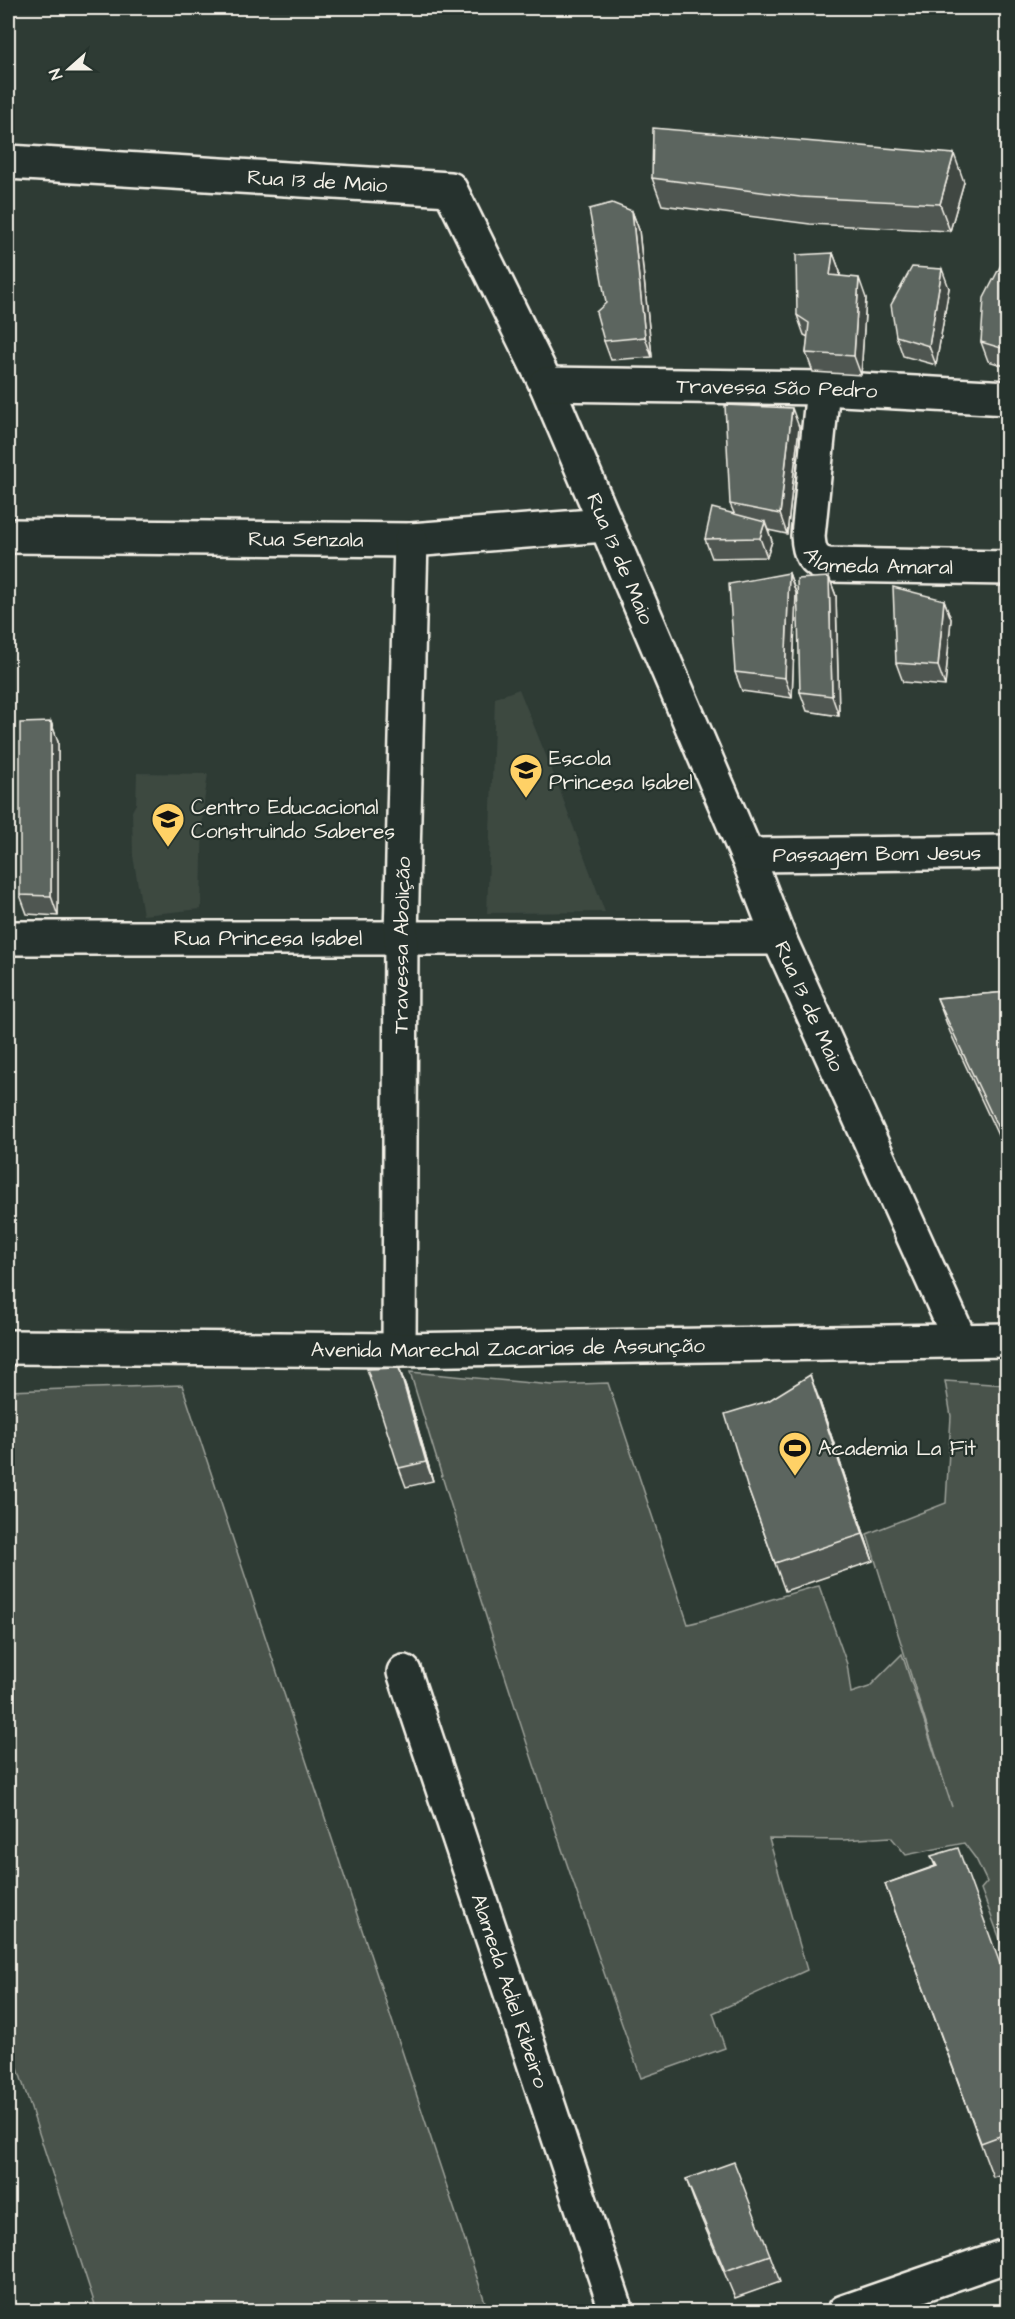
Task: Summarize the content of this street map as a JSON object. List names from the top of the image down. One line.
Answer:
{"streets":{"street":["Rua 13 de Maio","Travessa São Pedro","Rua Senzala","Alameda Amaral","Passagem Bom Jesus","Rua Princesa Isabel","Travessa Abolição","Avenida Marechal Zacarias de Assunção","Alameda Adiel Ribeiro"]},"crossings":[["Rua 13 de Maio","Travessa São Pedro"],["Rua 13 de Maio","Rua Senzala"],["Rua 13 de Maio","Passagem Bom Jesus"],["Rua 13 de Maio","Rua Princesa Isabel"],["Rua 13 de Maio","Avenida Marechal Zacarias de Assunção"],["Travessa São Pedro","Alameda Amaral"],["Rua Senzala","Travessa Abolição"],["Rua Princesa Isabel","Travessa Abolição"],["Travessa Abolição","Avenida Marechal Zacarias de Assunção"]],"places":{"school or university":["Escola Princesa Isabel","Centro Educacional Construindo Saberes"],"sports":["Academia La Fit"]},"north":"left"}
